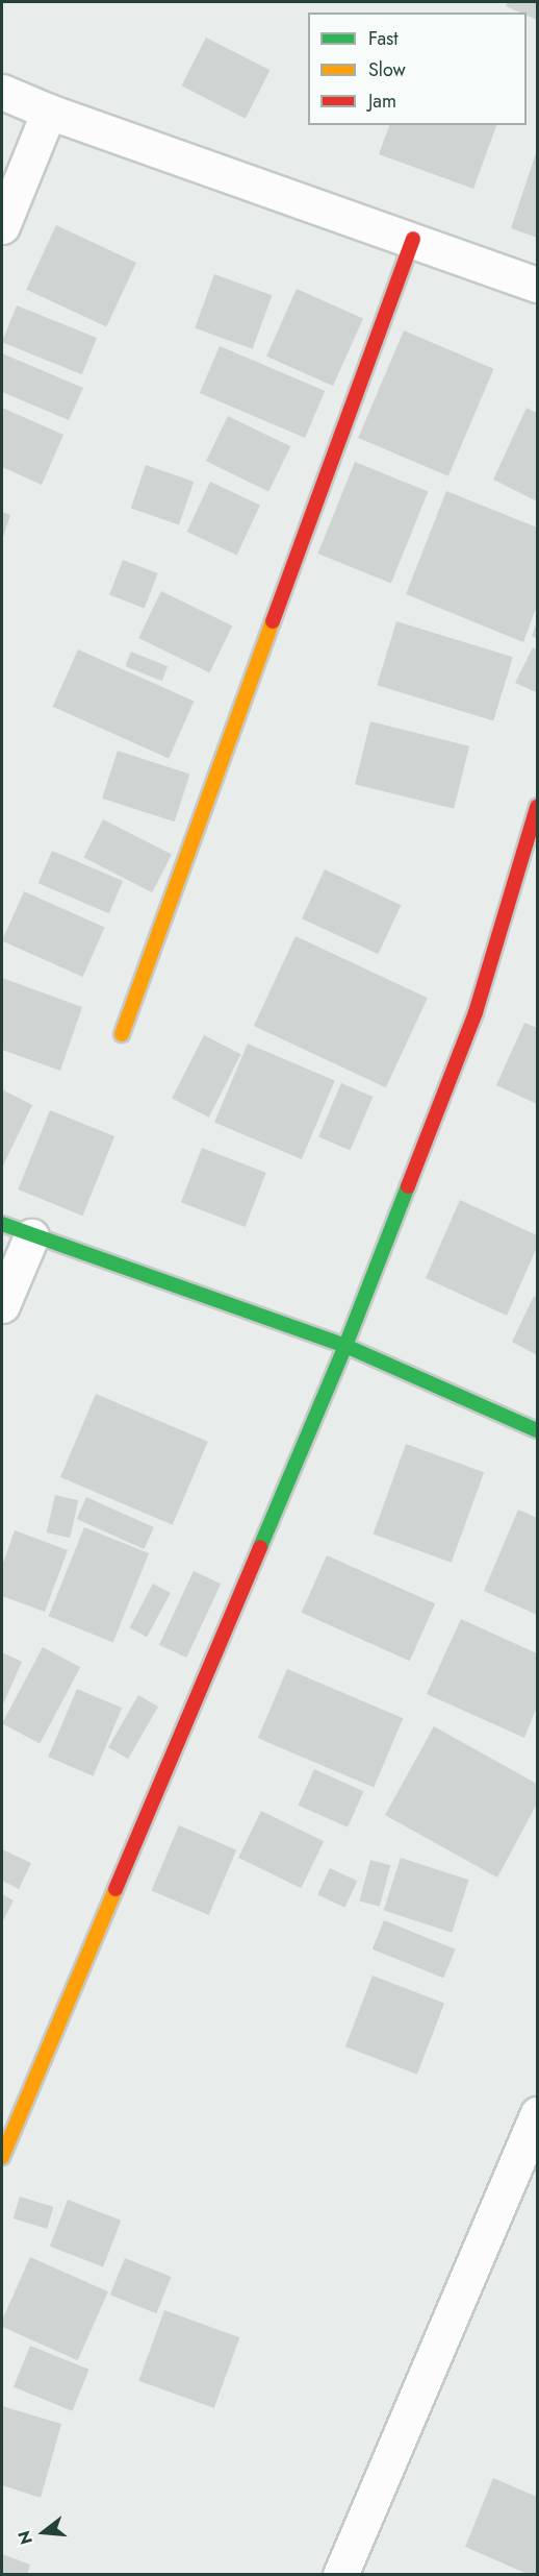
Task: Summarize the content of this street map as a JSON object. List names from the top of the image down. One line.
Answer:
{"legend":["Fast","Slow","Jam"],"north":"left"}
